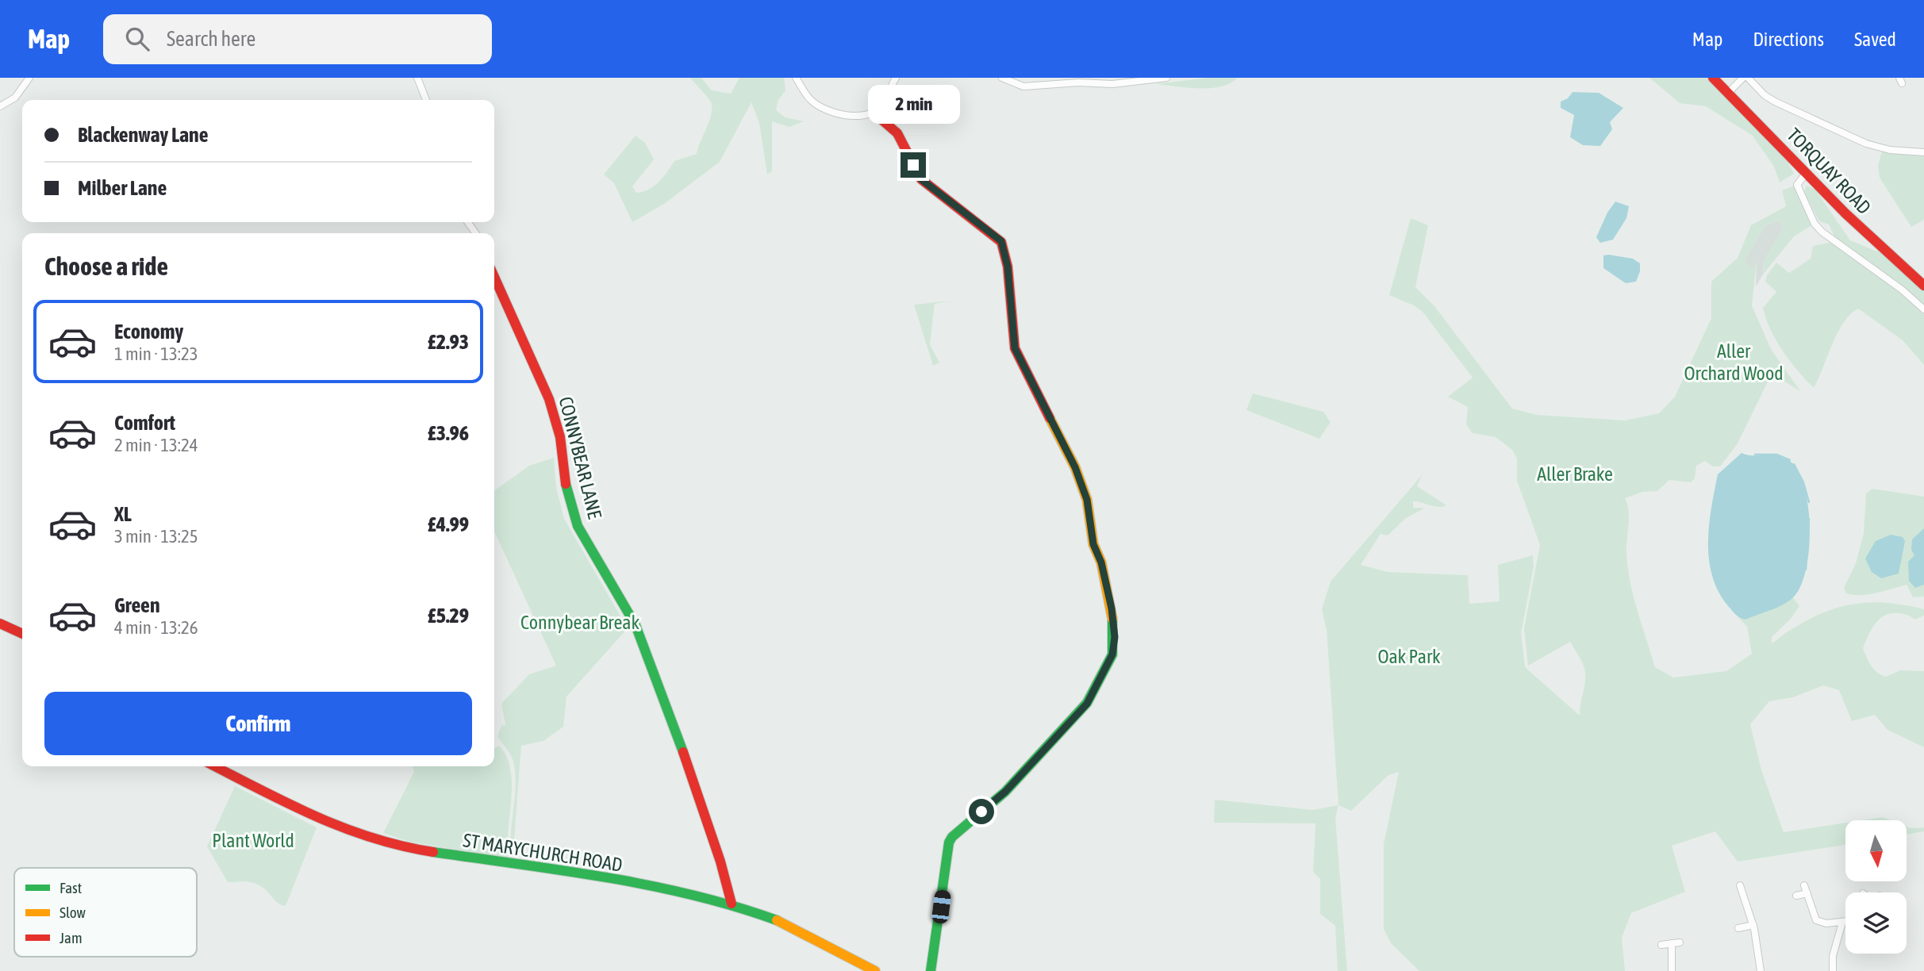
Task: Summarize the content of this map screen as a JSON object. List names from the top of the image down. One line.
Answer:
{"streets":{"street":["TORQUAY ROAD","CONNYBEAR LANE","ST MARYCHURCH ROAD"]},"crossings":[["CONNYBEAR LANE","ST MARYCHURCH ROAD"]],"parks":["Aller Orchard Wood","Aller Brake","Connybear Break","Oak Park","Plant World"],"legend":["Fast","Slow","Jam"],"north":"bottom","page":{"header":"Map","search":"Search here","nav":["Map","Directions","Saved"],"bubble":"2 min","banner":["Blackenway Lane","Milber Lane"],"heading":"Choose a ride","list":[{"name":"Economy","note":"1 min · 13:23","value":"£2.93"},{"name":"Comfort","note":"2 min · 13:24","value":"£3.96"},{"name":"XL","note":"3 min · 13:25","value":"£4.99"},{"name":"Green","note":"4 min · 13:26","value":"£5.29"}],"buttons":"Confirm"}}
